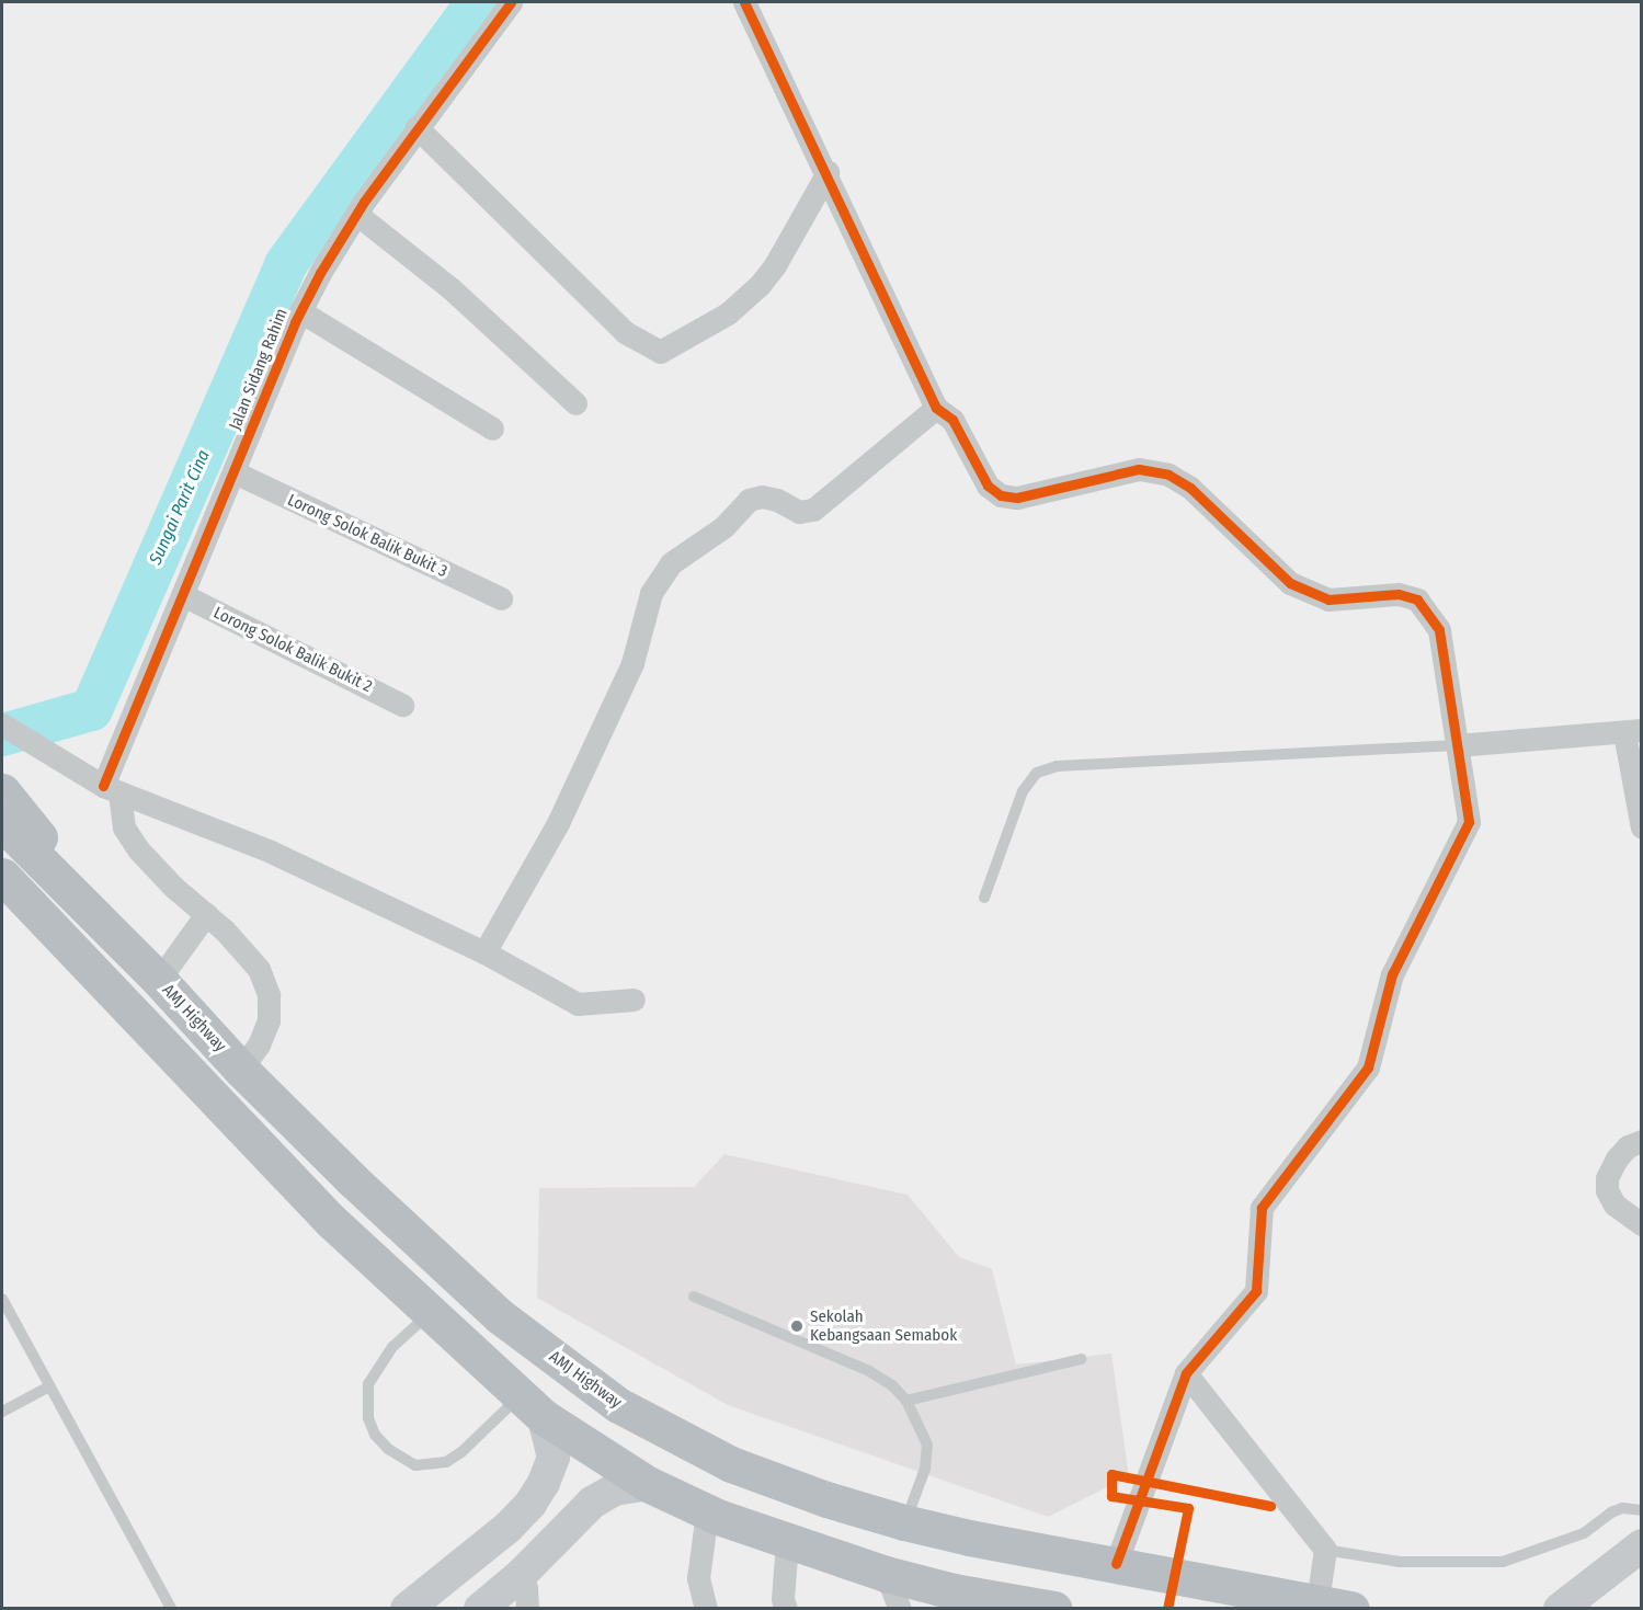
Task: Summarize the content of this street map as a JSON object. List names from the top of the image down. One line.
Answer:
{"streets":{"highway":["AMJ Highway"],"street":["Jalan Sidang Rahim","Lorong Solok Balik Bukit 3","Lorong Solok Balik Bukit 2"]},"crossings":[["Jalan Sidang Rahim","Lorong Solok Balik Bukit 3"],["Jalan Sidang Rahim","Lorong Solok Balik Bukit 2"]],"water":["Sungai Parit Cina"],"places":["Sekolah Kebangsaan Semabok"]}
